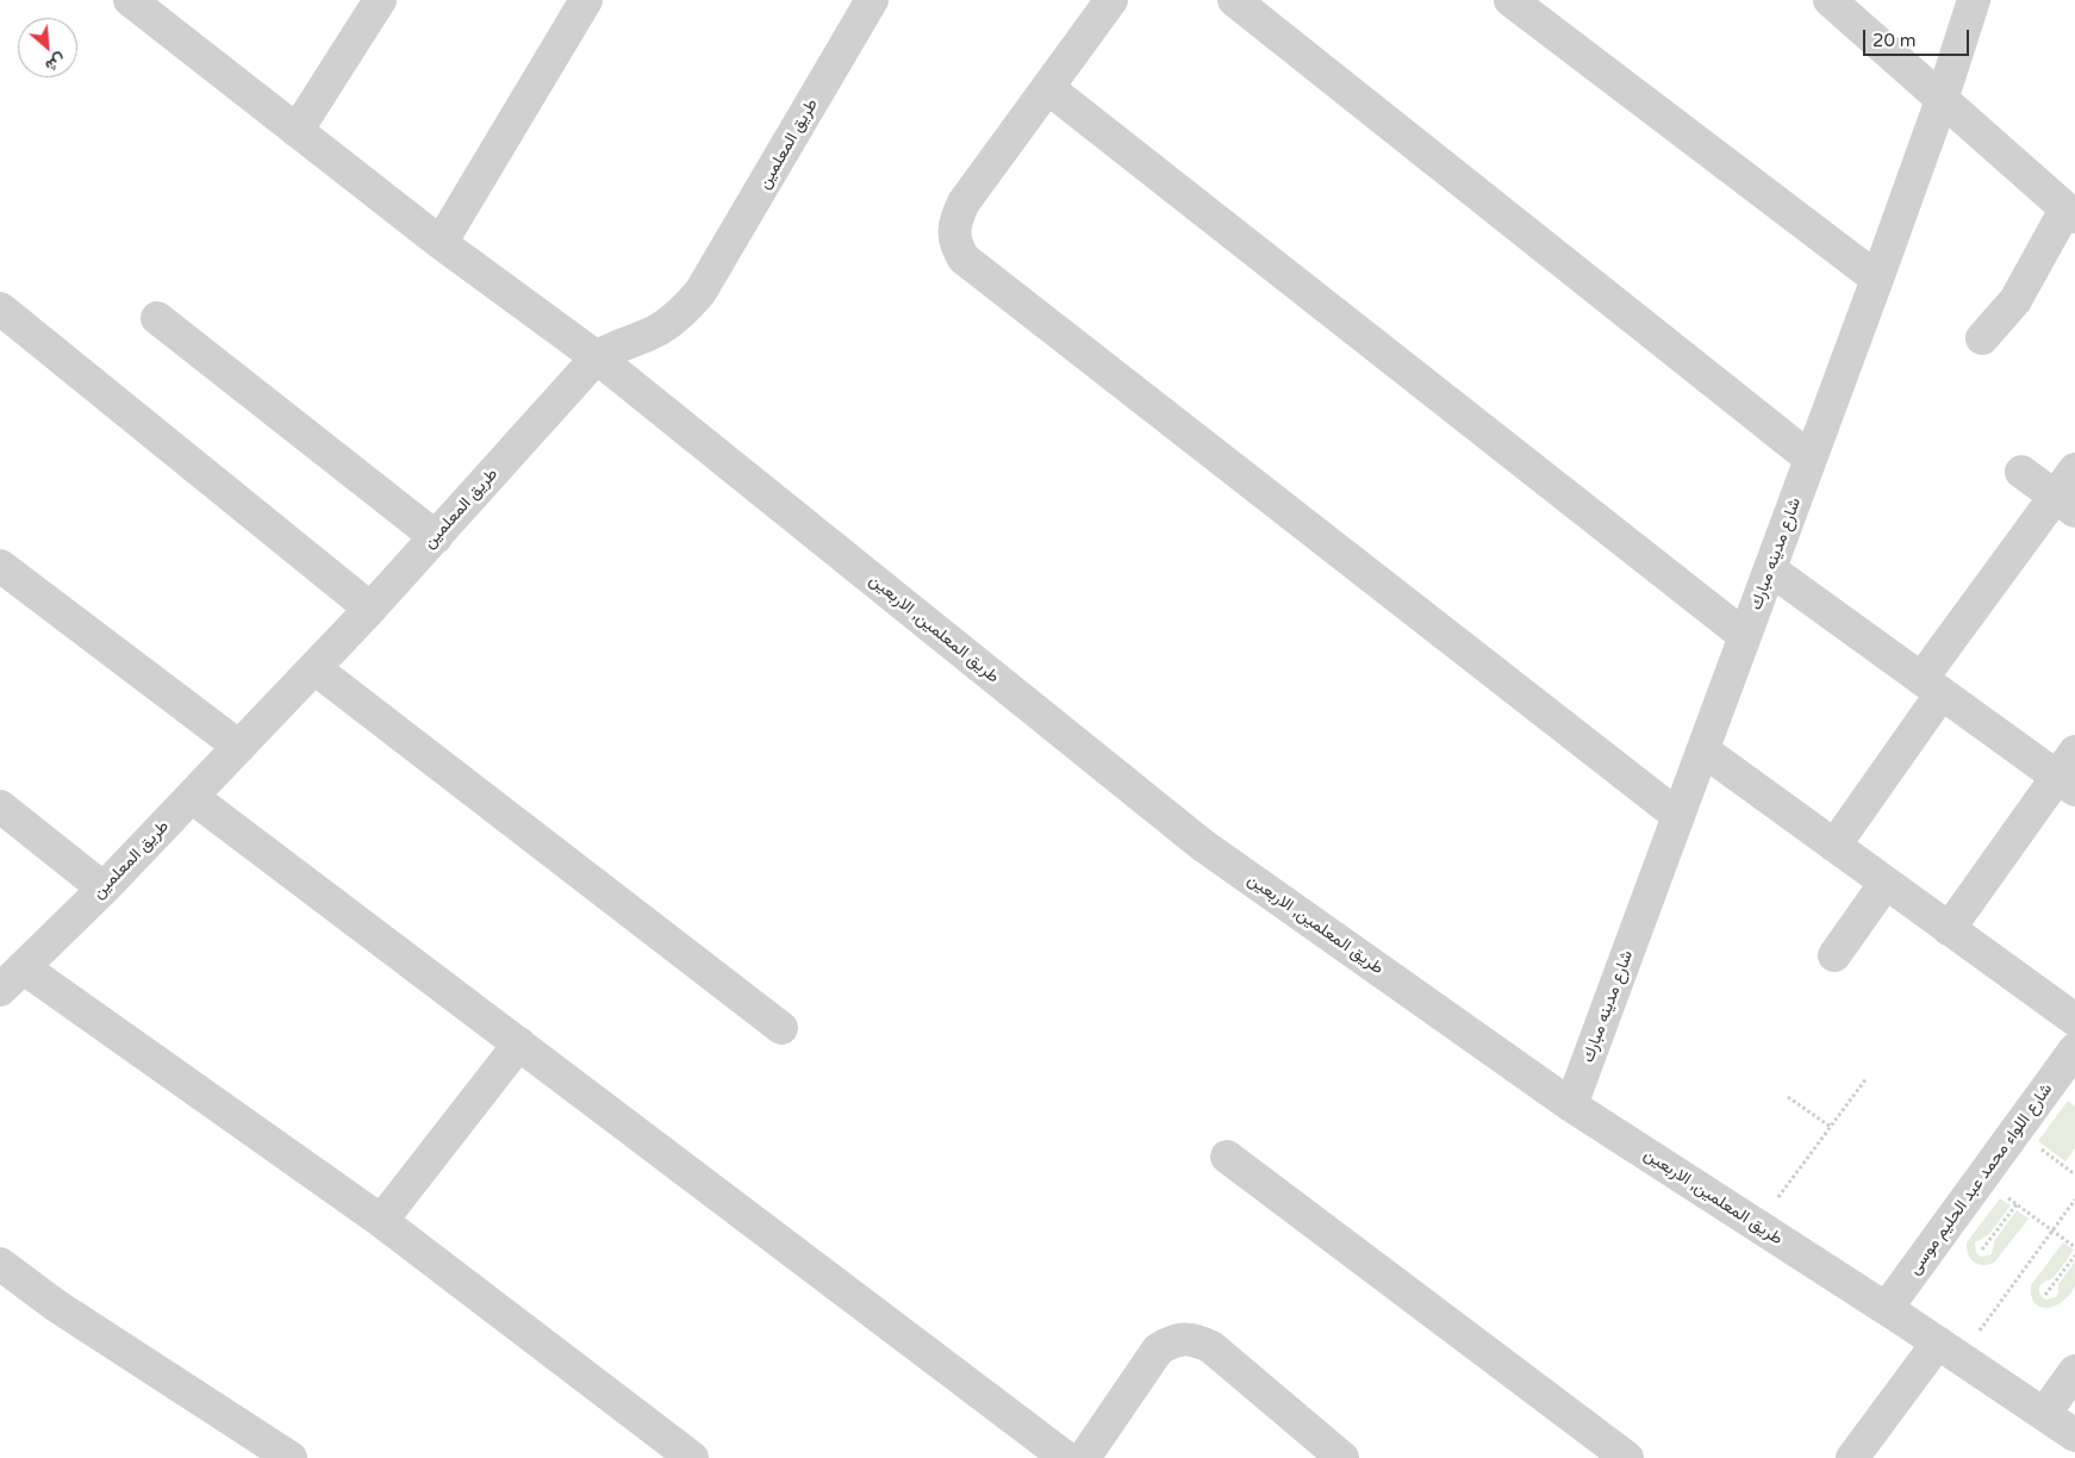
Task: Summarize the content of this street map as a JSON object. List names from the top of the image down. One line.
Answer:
{"streets":{"street":["طريق المعلمين","شارع مدينه مبارك","طريق المعلمين, الاربعين","شارع اللواء محمد عبد الحليم موسى"]},"crossings":[["طريق المعلمين","طريق المعلمين, الاربعين"],["شارع مدينه مبارك","طريق المعلمين, الاربعين"],["طريق المعلمين, الاربعين","شارع اللواء محمد عبد الحليم موسى"]],"scale_bar":"20 m","north":"bottom right"}
